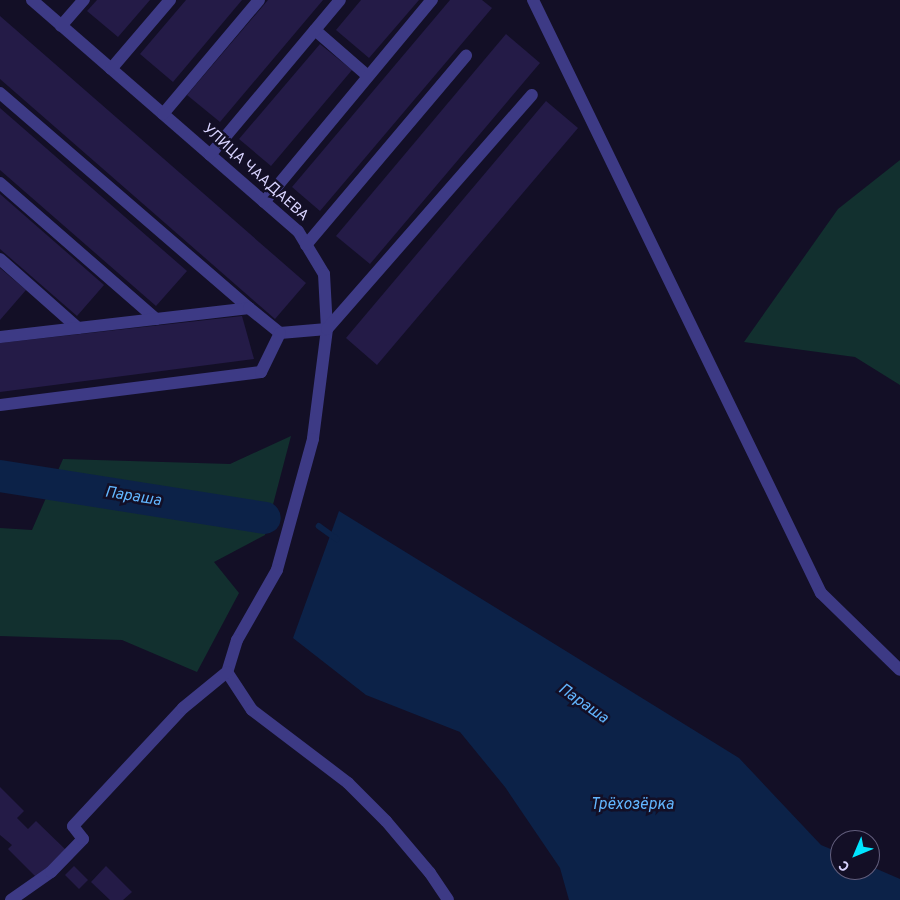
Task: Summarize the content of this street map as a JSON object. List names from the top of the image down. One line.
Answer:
{"streets":{"street":["УЛИЦА ЧААДАЕВА"]},"water":["Параша","Трёхозёрка"],"north":"bottom left"}
